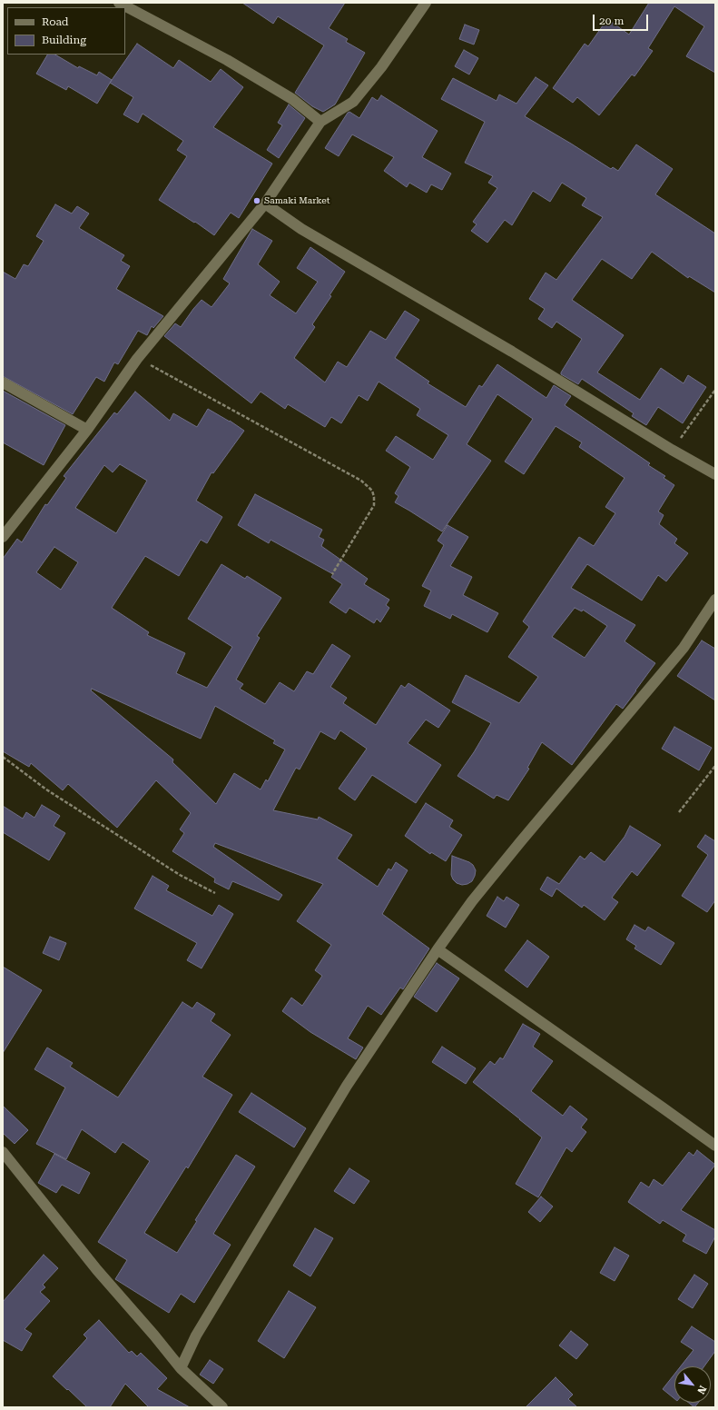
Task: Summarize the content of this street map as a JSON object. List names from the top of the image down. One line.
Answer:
{"places":["Samaki Market"],"legend":["Road","Building"],"scale_bar":"20 m","north":"bottom right"}
